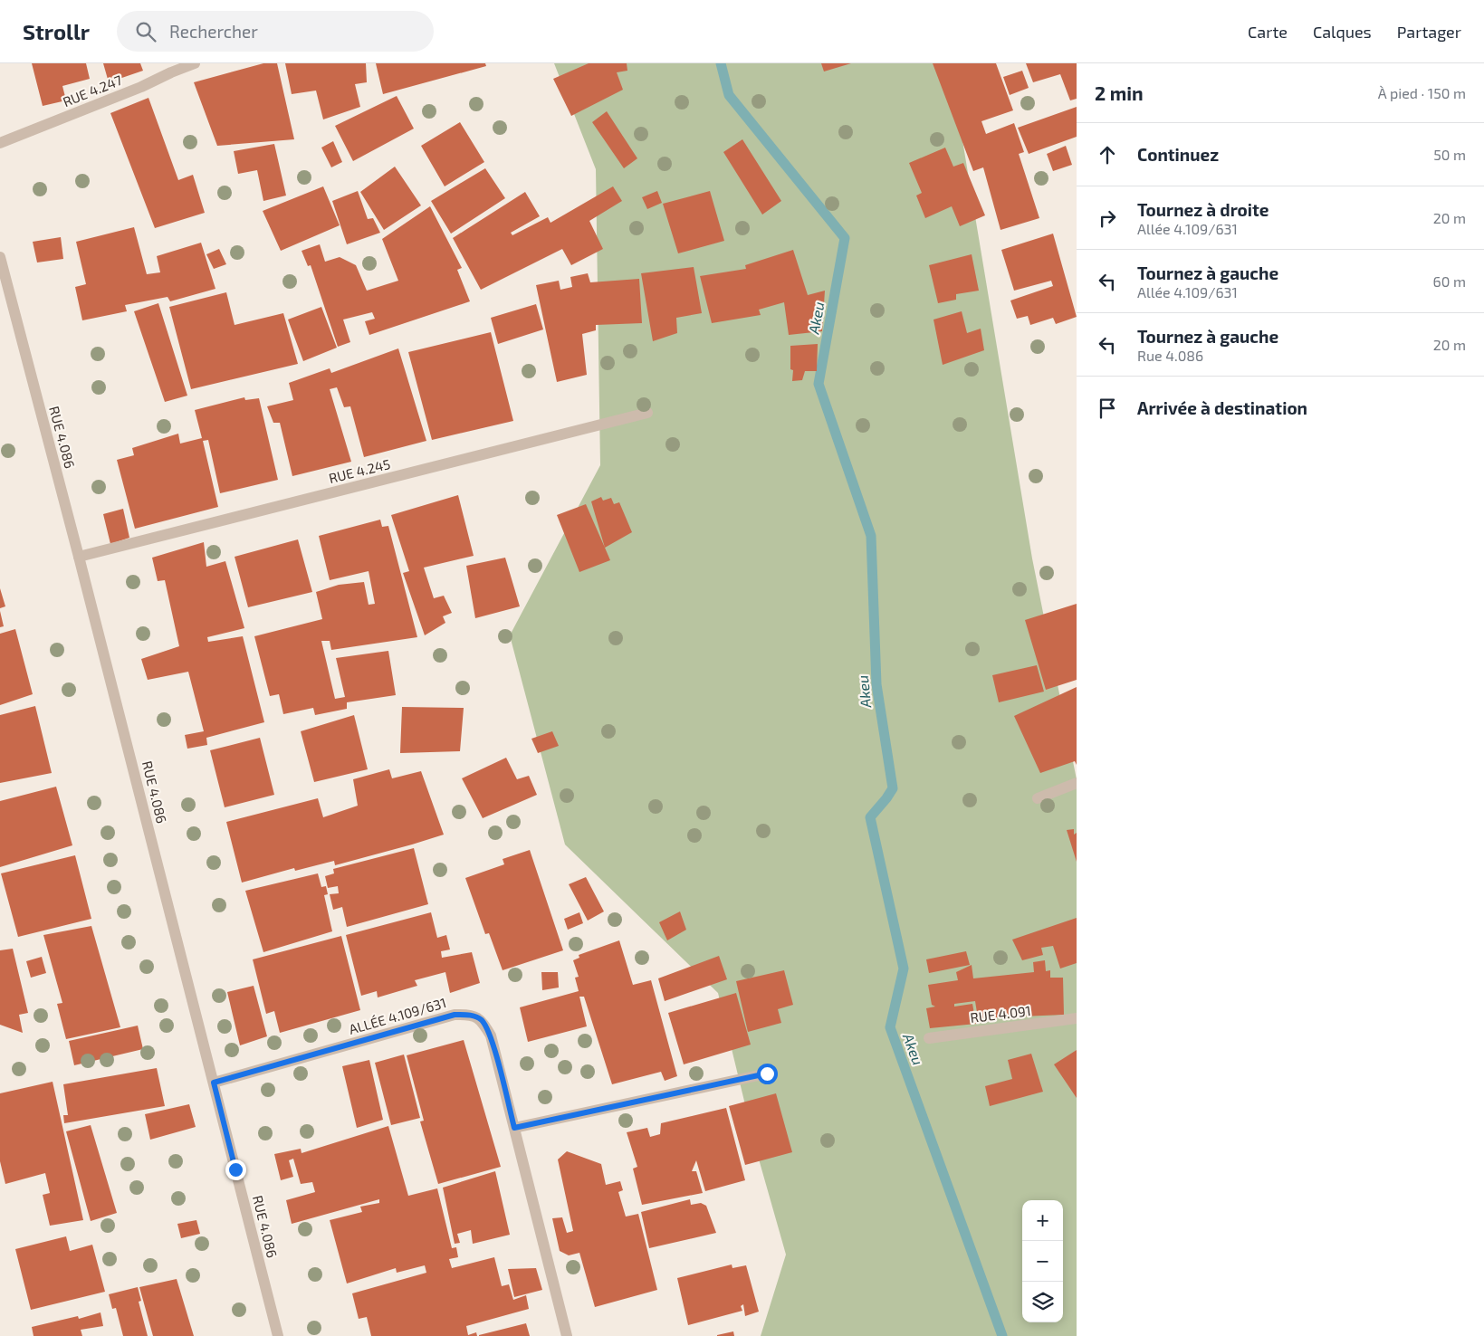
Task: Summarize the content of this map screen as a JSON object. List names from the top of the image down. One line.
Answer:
{"streets":{"street":["RUE 4.247","RUE 4.086","RUE 4.245","RUE 4.091","ALLÉE 4.109/631"]},"crossings":[["RUE 4.086","RUE 4.245"],["RUE 4.086","ALLÉE 4.109/631"]],"water":["Akeu"],"page":{"header":"Strollr","search":"Rechercher","nav":["Carte","Calques","Partager"],"heading":["2 min","À pied · 150 m"],"list":[["Continuez","50 m"],["Tournez à droite","Allée 4.109/631","20 m"],["Tournez à gauche","Allée 4.109/631","60 m"],["Tournez à gauche","Rue 4.086","20 m"],"Arrivée à destination"],"map_buttons":["+","−"]}}
